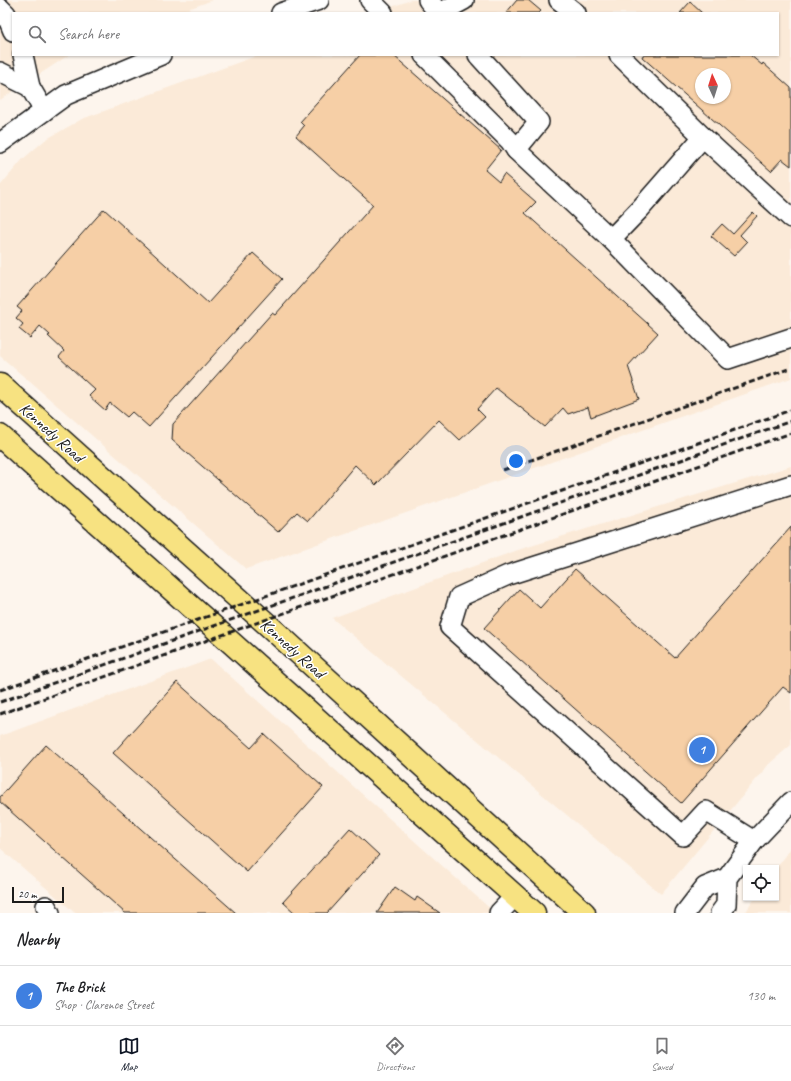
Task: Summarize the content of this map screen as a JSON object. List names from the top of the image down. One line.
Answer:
{"streets":{"main road":["Kennedy Road"]},"scale_bar":"20 m","north":"top","page":{"search":"Search here","pins":"1","scale":"20 m","heading":"Nearby","list":[{"mark":"1","name":"The Brick","note":"Shop · Clarence Street","value":"130 m"}],"nav":["Map","Directions","Saved"]}}
